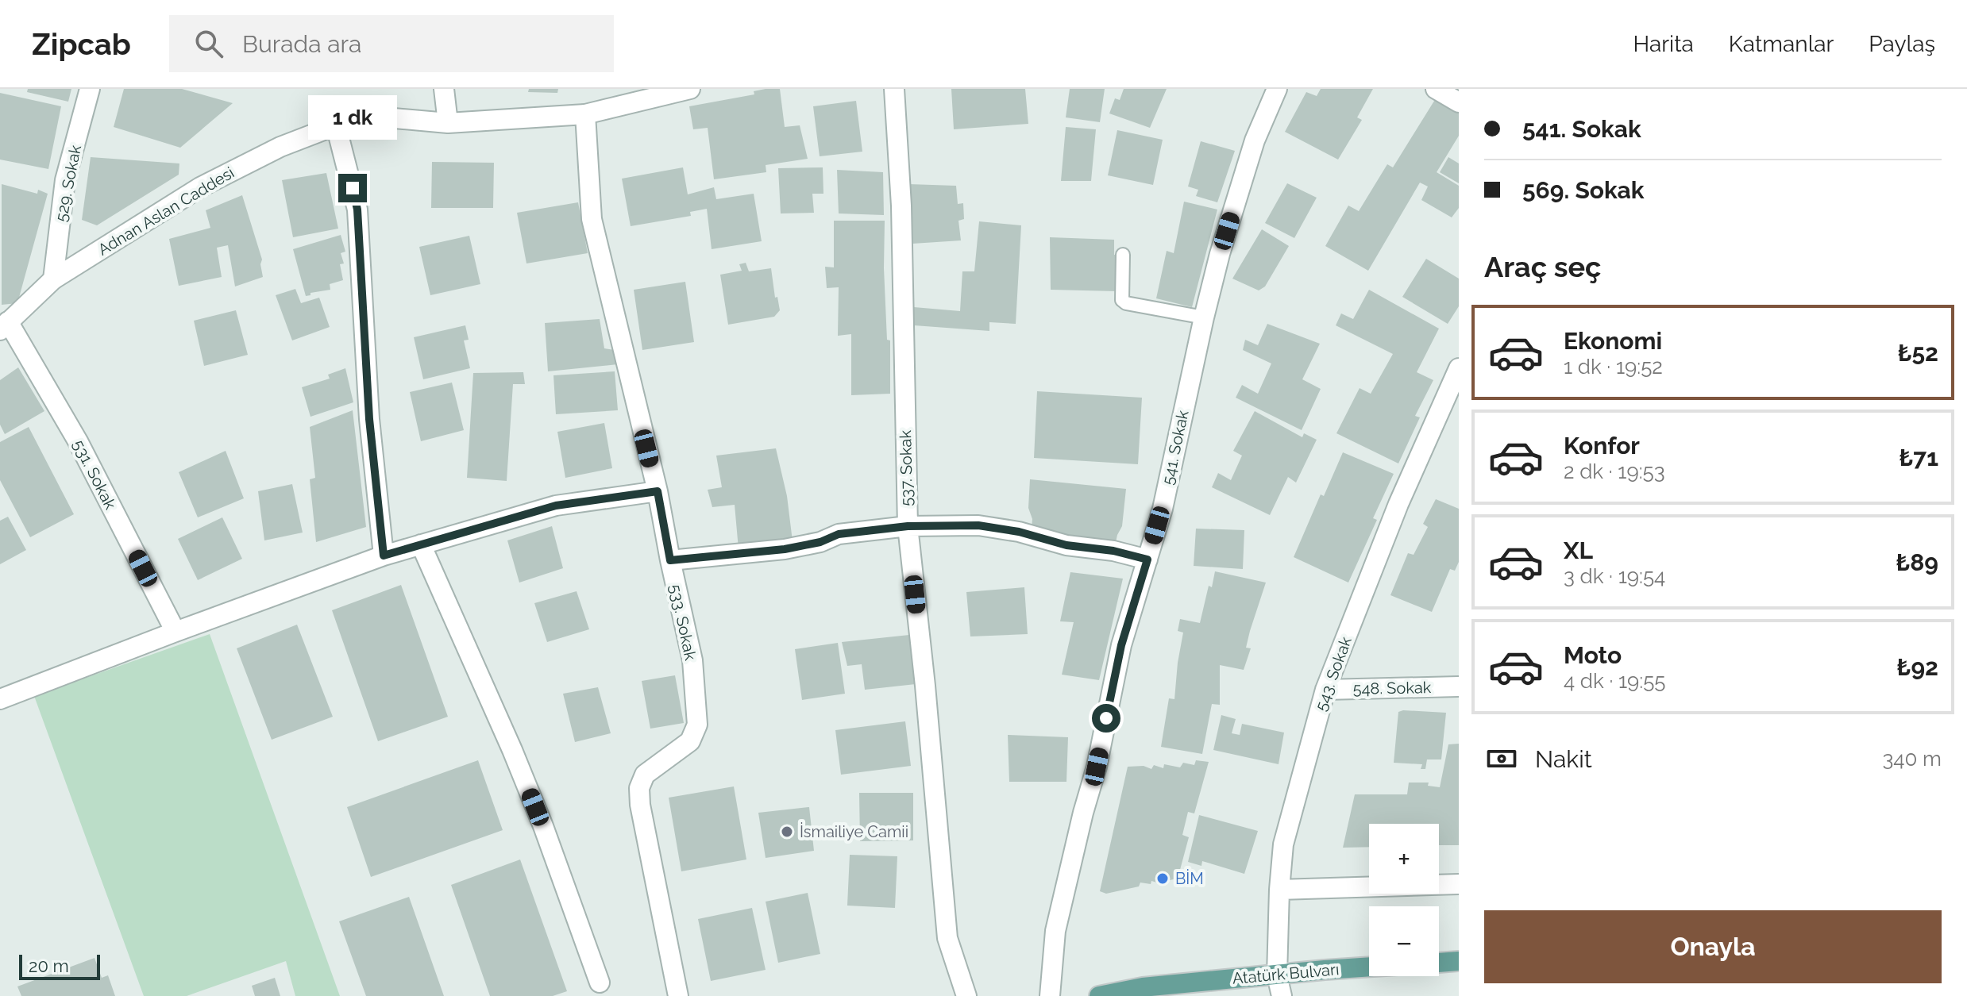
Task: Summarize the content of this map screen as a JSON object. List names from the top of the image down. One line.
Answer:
{"streets":{"main road":["Atatürk Bulvarı"],"street":["529. Sokak","Adnan Aslan Caddesi","541. Sokak","537. Sokak","531. Sokak","533. Sokak","543. Sokak","548. Sokak"]},"crossings":[["529. Sokak","Adnan Aslan Caddesi"],["Adnan Aslan Caddesi","531. Sokak"],["Adnan Aslan Caddesi","533. Sokak"],["543. Sokak","548. Sokak"],["543. Sokak","Atatürk Bulvarı"]],"places":["İsmailiye Camii","BİM"],"scale_bar":"20 m","page":{"header":"Zipcab","search":"Burada ara","nav":["Harita","Katmanlar","Paylaş"],"banner":["541. Sokak","569. Sokak"],"bubble":"1 dk","heading":"Araç seç","list":[{"name":"Ekonomi","note":"1 dk · 19:52","value":"₺52"},{"name":"Konfor","note":"2 dk · 19:53","value":"₺71"},{"name":"XL","note":"3 dk · 19:54","value":"₺89"},{"name":"Moto","note":"4 dk · 19:55","value":"₺92"}],"pay":["Nakit","340 m"],"map_buttons":["+","−"],"buttons":"Onayla","scale":"20 m"}}
